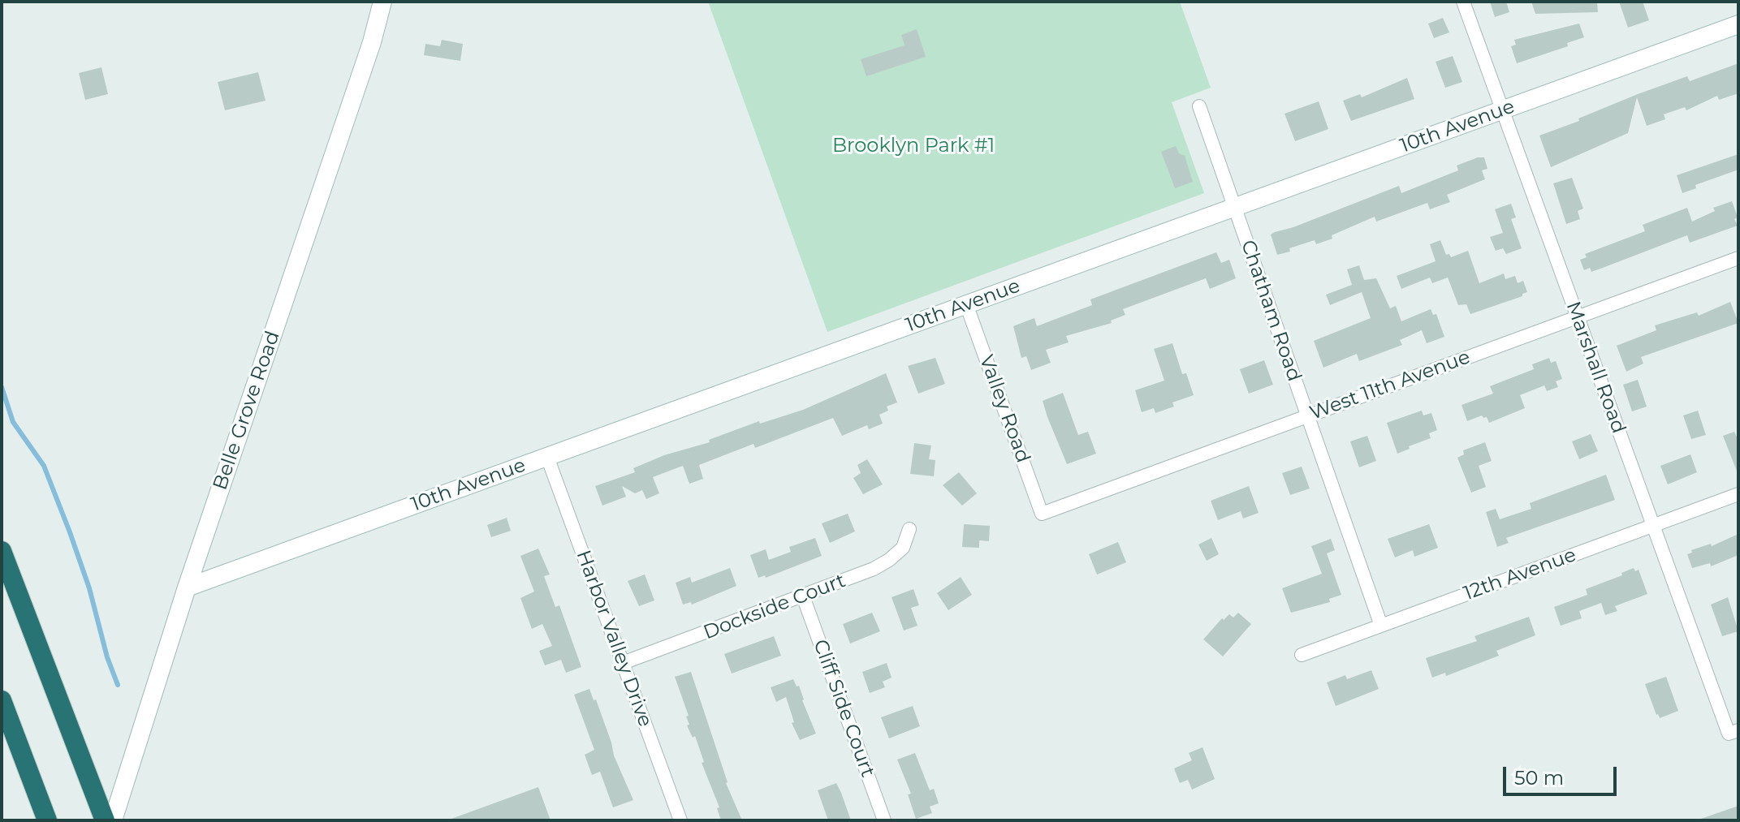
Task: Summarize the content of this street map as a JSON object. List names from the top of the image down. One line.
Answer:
{"streets":{"street":["10th Avenue","Chatham Road","Marshall Road","West 11th Avenue","Valley Road","Belle Grove Road","12th Avenue","Dockside Court","Harbor Valley Drive","Cliff Side Court"]},"crossings":[["10th Avenue","Chatham Road"],["10th Avenue","Marshall Road"],["10th Avenue","Valley Road"],["10th Avenue","Belle Grove Road"],["10th Avenue","Harbor Valley Drive"],["Chatham Road","West 11th Avenue"],["Chatham Road","12th Avenue"],["Marshall Road","West 11th Avenue"],["Marshall Road","12th Avenue"],["West 11th Avenue","Valley Road"],["Dockside Court","Harbor Valley Drive"],["Dockside Court","Cliff Side Court"]],"parks":["Brooklyn Park #1"],"scale_bar":"50 m"}
